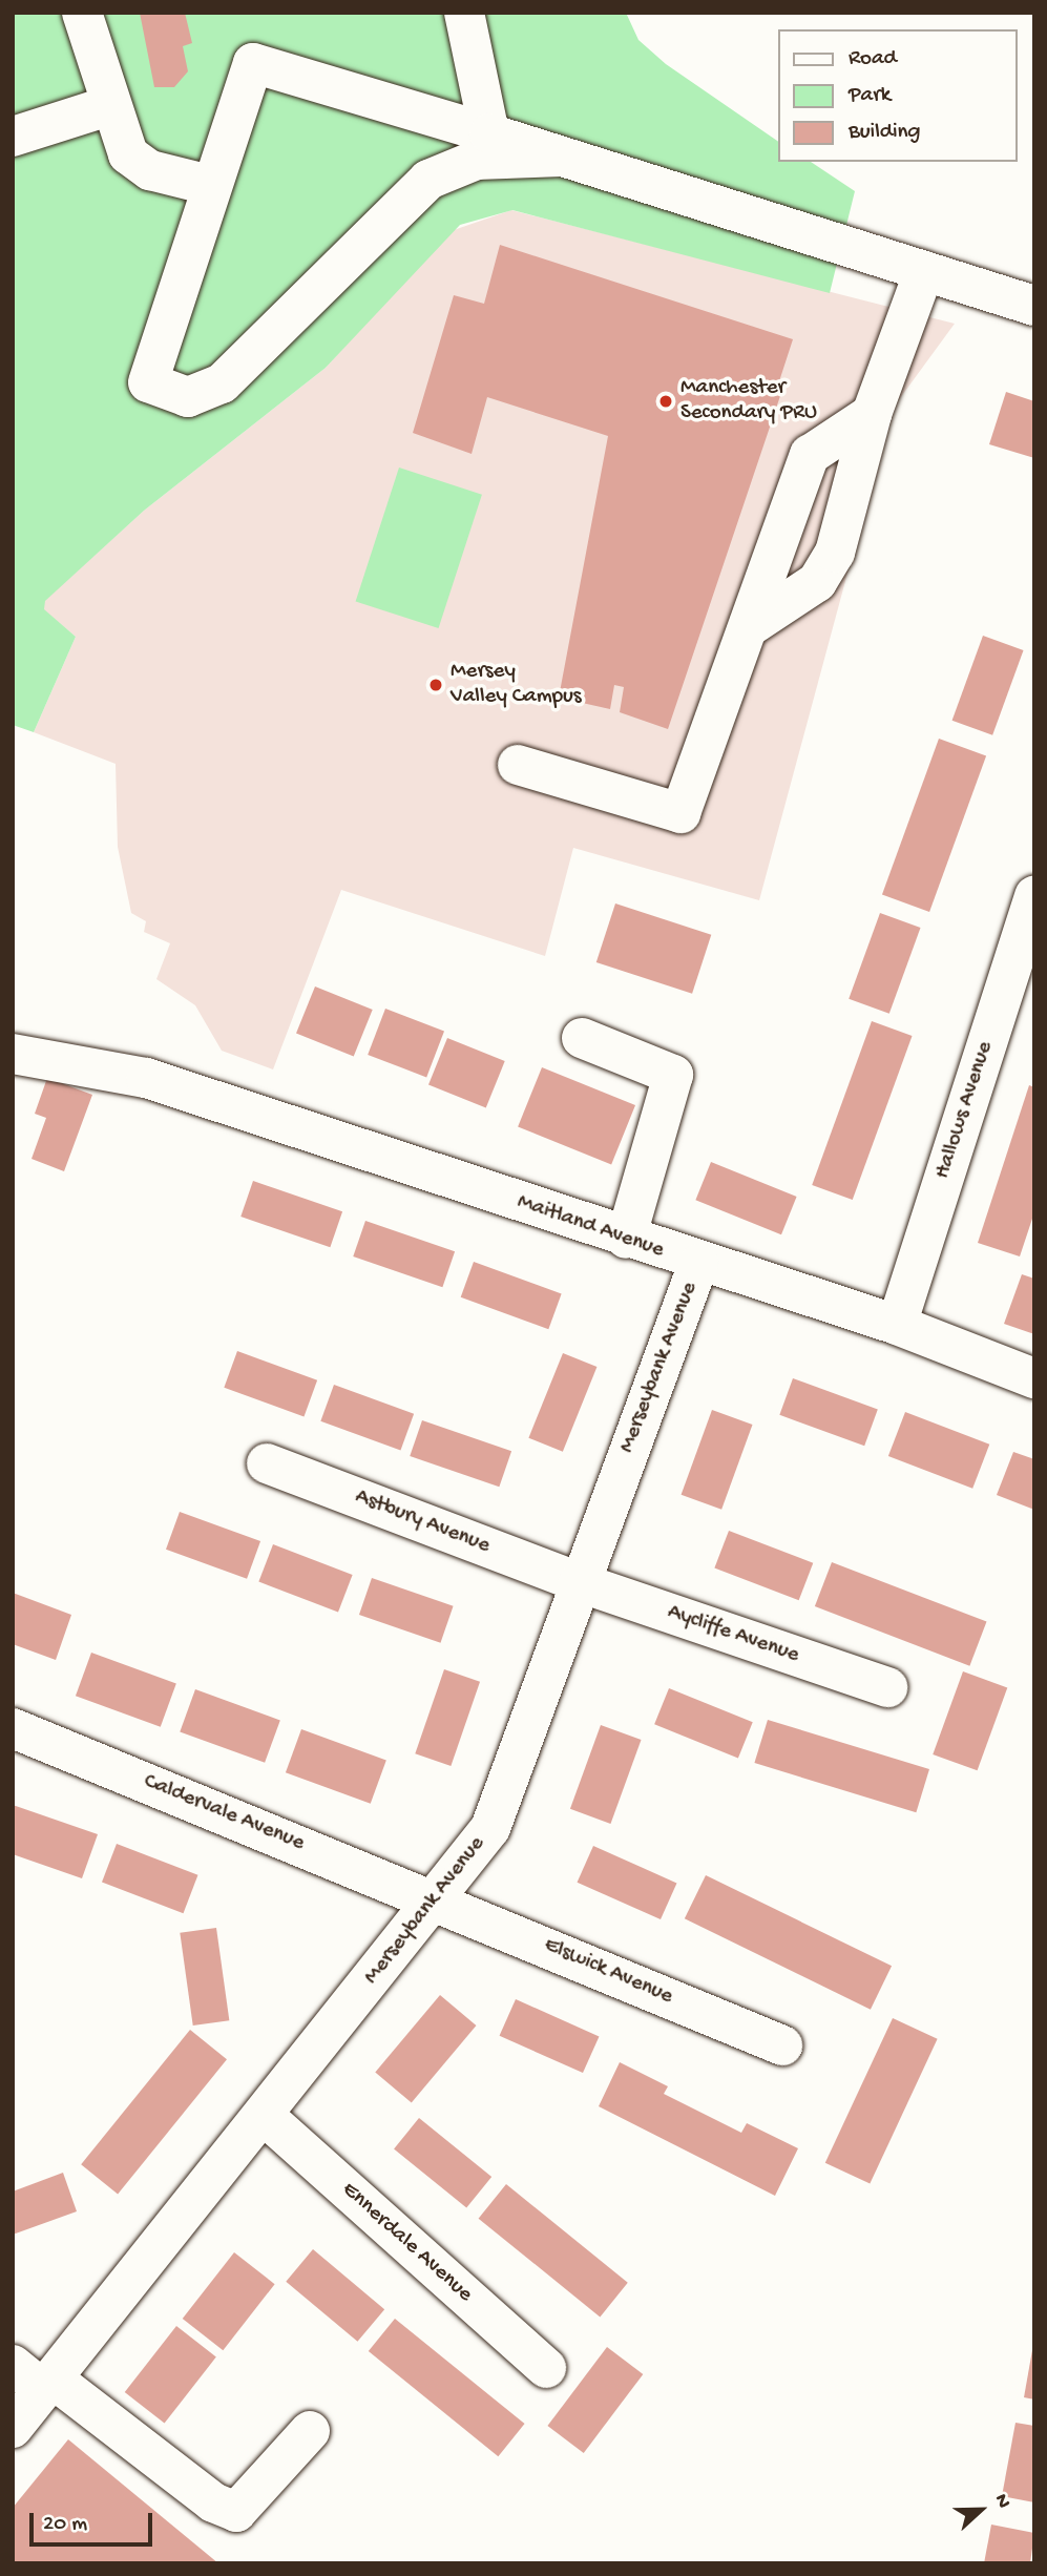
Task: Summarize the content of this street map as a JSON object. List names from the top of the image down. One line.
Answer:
{"streets":{"street":["Hallows Avenue","Maitland Avenue","Merseybank Avenue","Astbury Avenue","Aycliffe Avenue","Caldervale Avenue","Elswick Avenue","Ennerdale Avenue"]},"crossings":[["Hallows Avenue","Maitland Avenue"],["Maitland Avenue","Merseybank Avenue"],["Merseybank Avenue","Astbury Avenue"],["Merseybank Avenue","Aycliffe Avenue"],["Merseybank Avenue","Caldervale Avenue"],["Merseybank Avenue","Elswick Avenue"],["Merseybank Avenue","Ennerdale Avenue"],["Astbury Avenue","Aycliffe Avenue"],["Caldervale Avenue","Elswick Avenue"]],"places":["Manchester Secondary PRU","Mersey Valley Campus"],"legend":["Road","Park","Building"],"scale_bar":"20 m","north":"right"}
